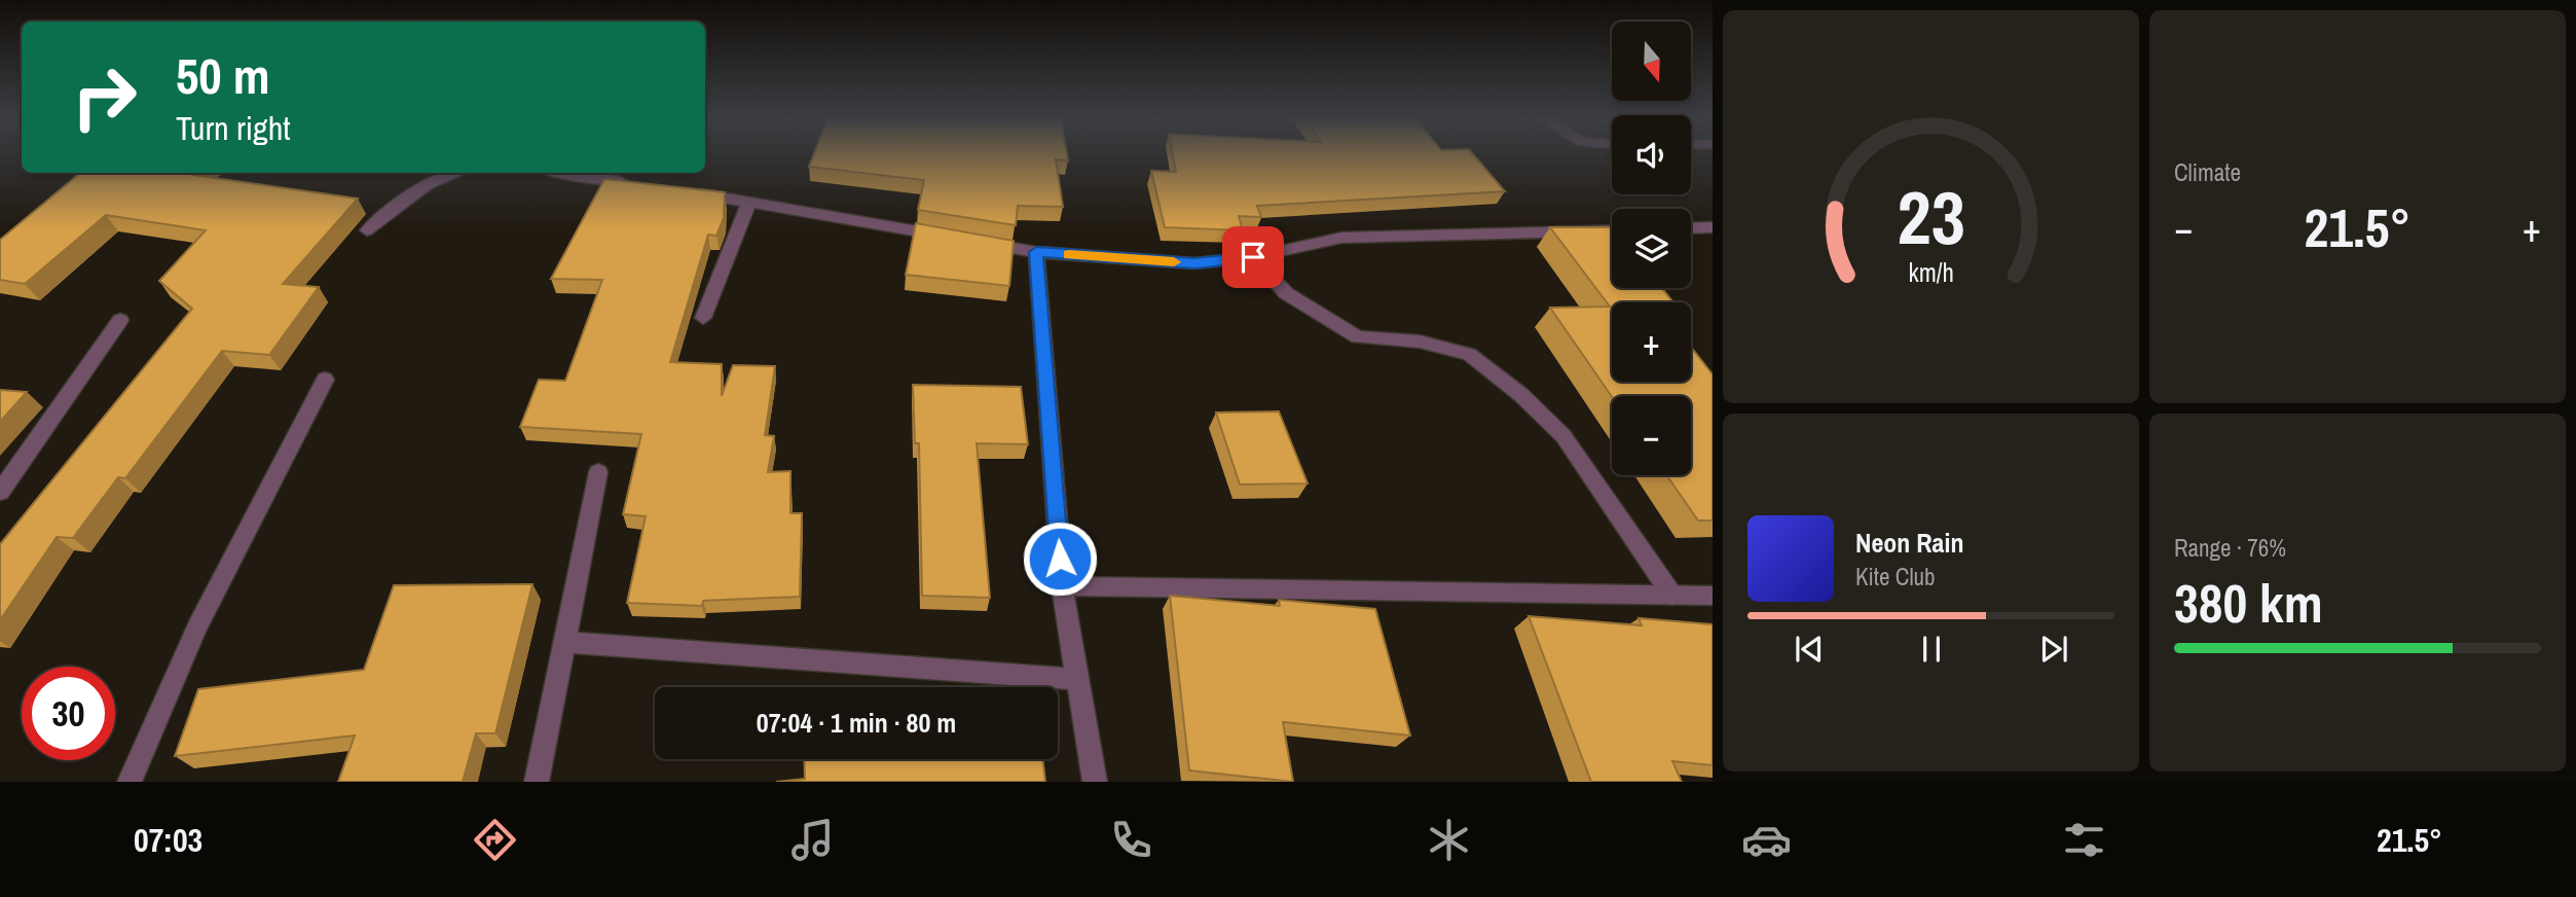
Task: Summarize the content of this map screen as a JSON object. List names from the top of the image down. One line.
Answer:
{"north":"bottom","page":{"tile":["Climate",["Range · 76%","380 km"]],"map_buttons":["+","−"],"turn":["50 m","Turn right"],"heat":["−","21.5°","+"],"song":["Neon Rain","Kite Club"],"limit":"30","trip":"07:04 · 1 min · 80 m","tabs":["07:03","21.5°"],"gauge":["23","km/h"]}}
